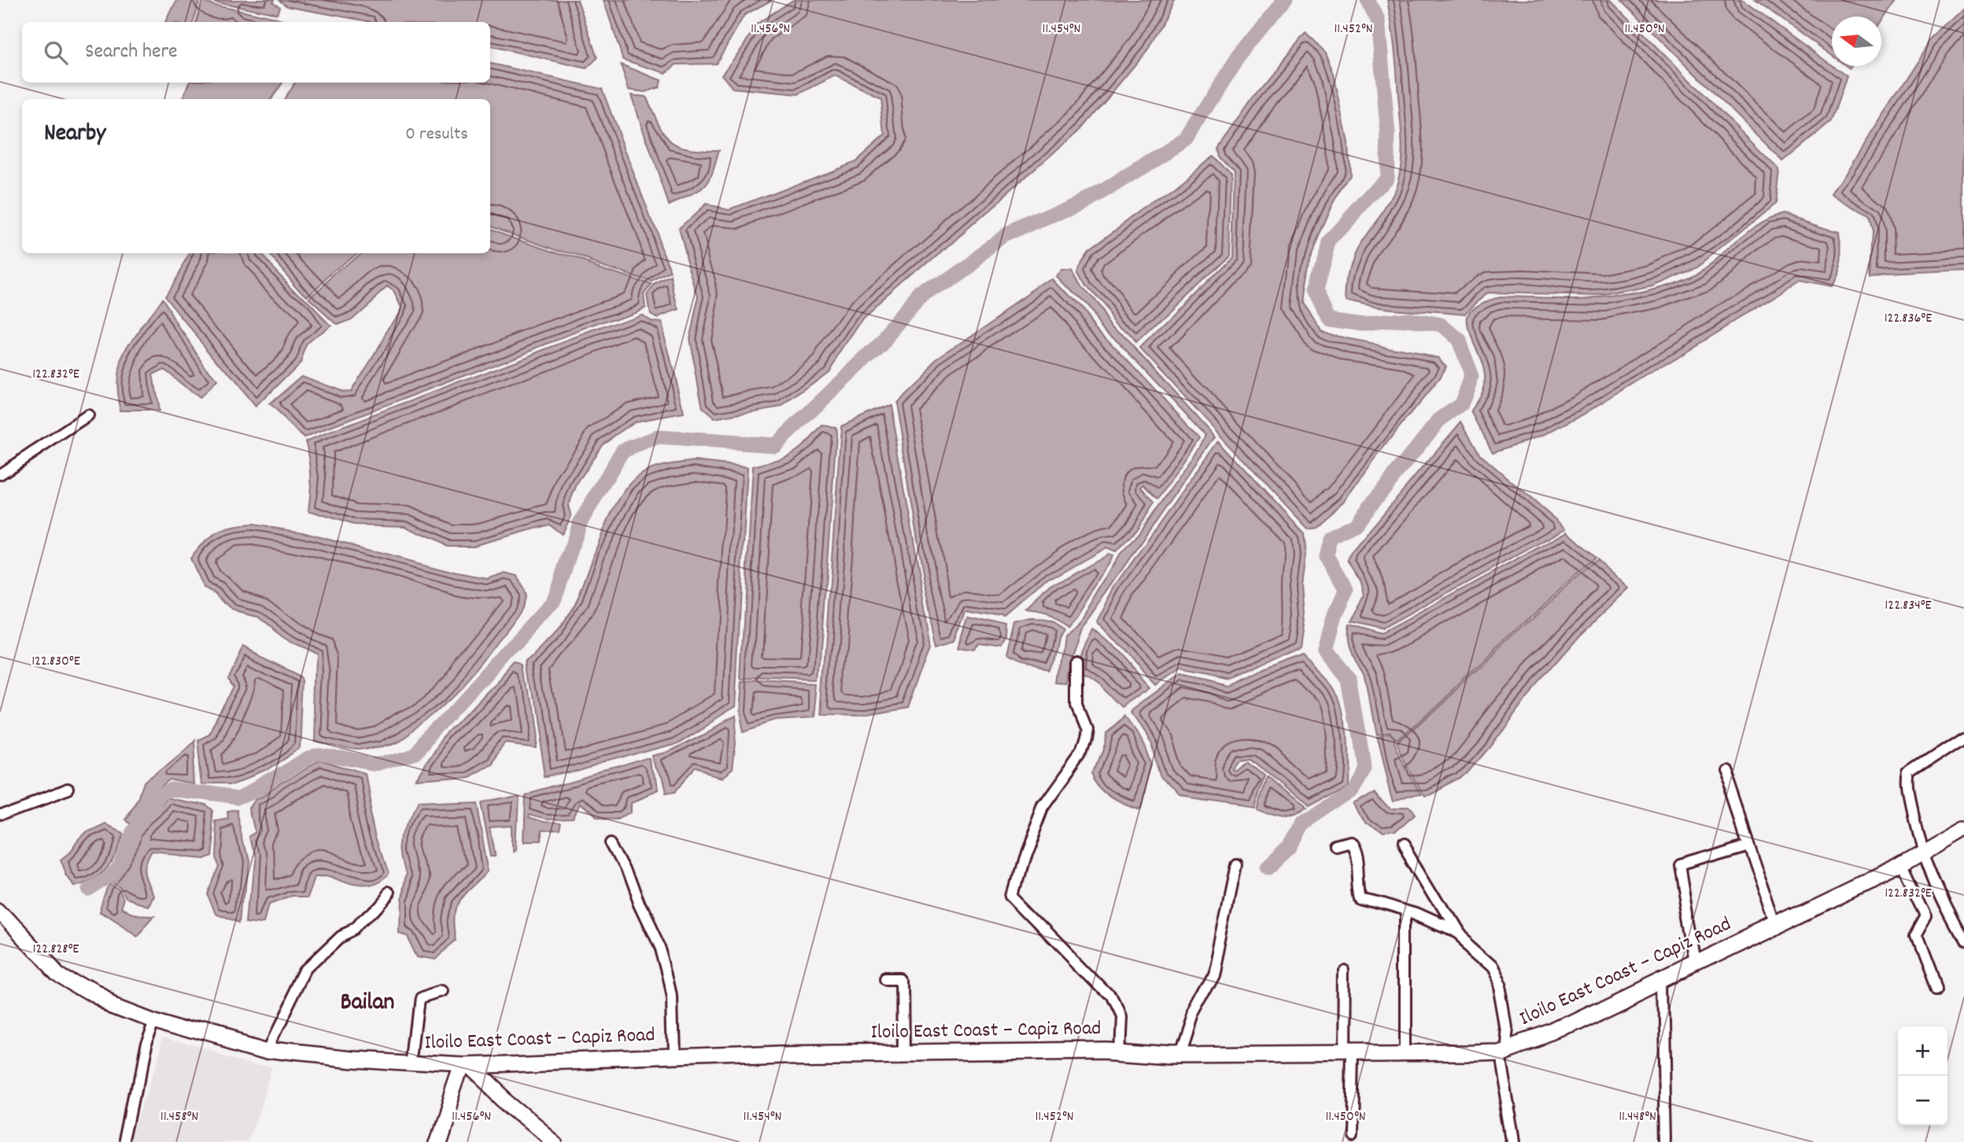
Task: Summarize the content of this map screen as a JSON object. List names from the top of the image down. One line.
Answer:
{"streets":{"main road":["Iloilo East Coast – Capiz Road"]},"districts":["Bailan"],"north":"left","page":{"search":"Search here","heading":["Nearby","0 results"],"map_buttons":["+","−"]},"coordinates":["11.456°N","11.454°N","11.452°N","11.450°N","122.836°E","122.832°E","122.834°E","122.830°E","122.828°E","11.458°N","11.448°N"]}
